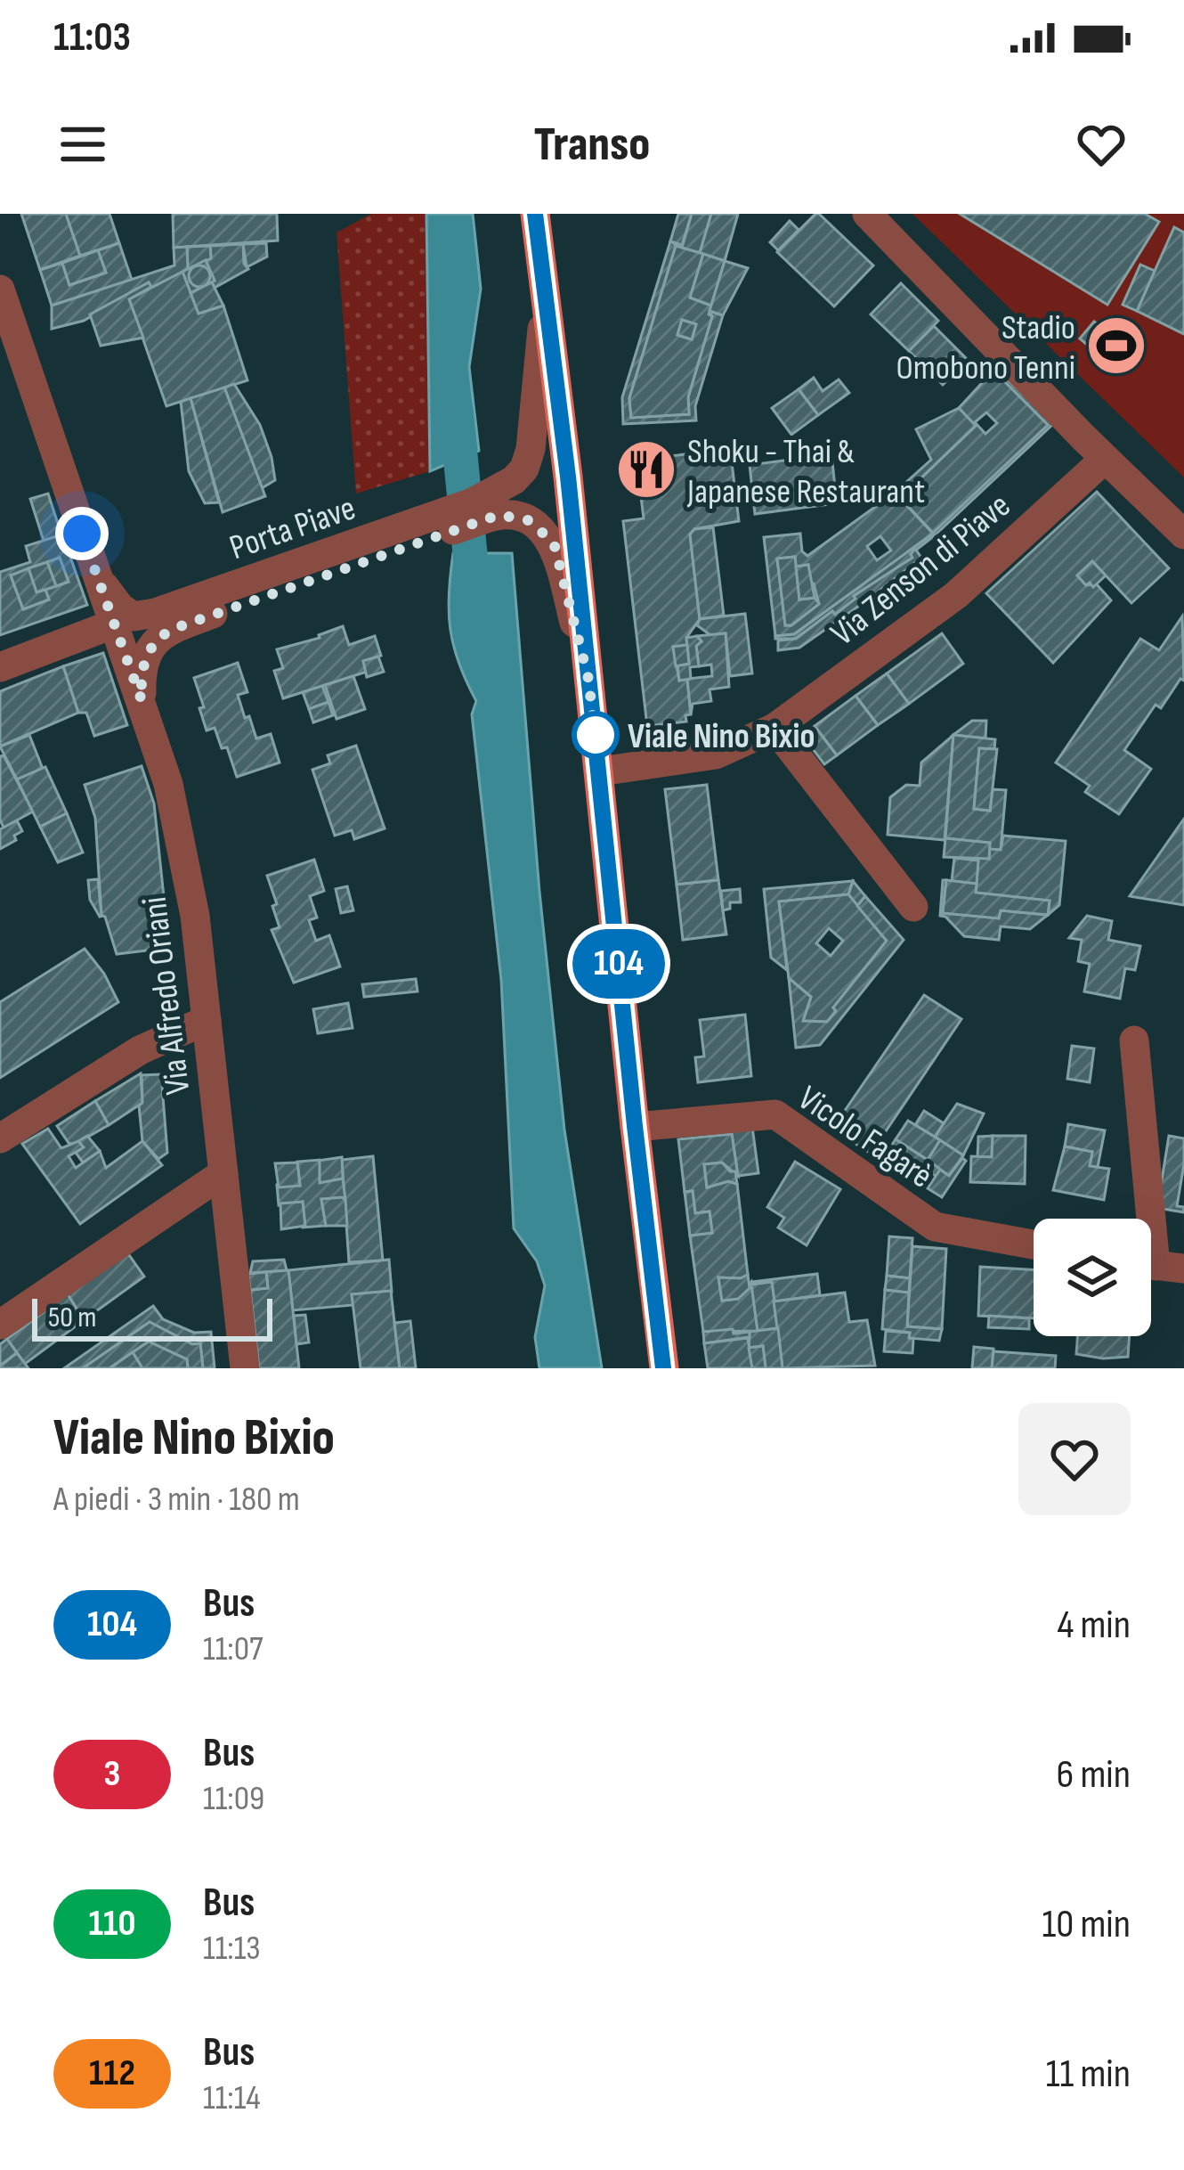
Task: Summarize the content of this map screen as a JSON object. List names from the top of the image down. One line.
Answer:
{"streets":{"street":["Porta Piave","Via Zenson di Piave","Via Alfredo Oriani","Vicolo Fagarè"]},"crossings":[["Porta Piave","Via Alfredo Oriani"]],"places":{"sports":["Stadio Omobono Tenni"],"restaurant":["Shoku - Thai & Japanese Restaurant"],"other":["Viale Nino Bixio"]},"lines":["bus line 104"],"scale_bar":"50 m","page":{"status":"11:03","header":"Transo","on_map":"104","scale":"50 m","heading":["Viale Nino Bixio","A piedi · 3 min · 180 m"],"list":[{"mark":"104","name":"Bus","note":"11:07","value":"4 min"},{"mark":"3","name":"Bus","note":"11:09","value":"6 min"},{"mark":"110","name":"Bus","note":"11:13","value":"10 min"},{"mark":"112","name":"Bus","note":"11:14","value":"11 min"}]}}
